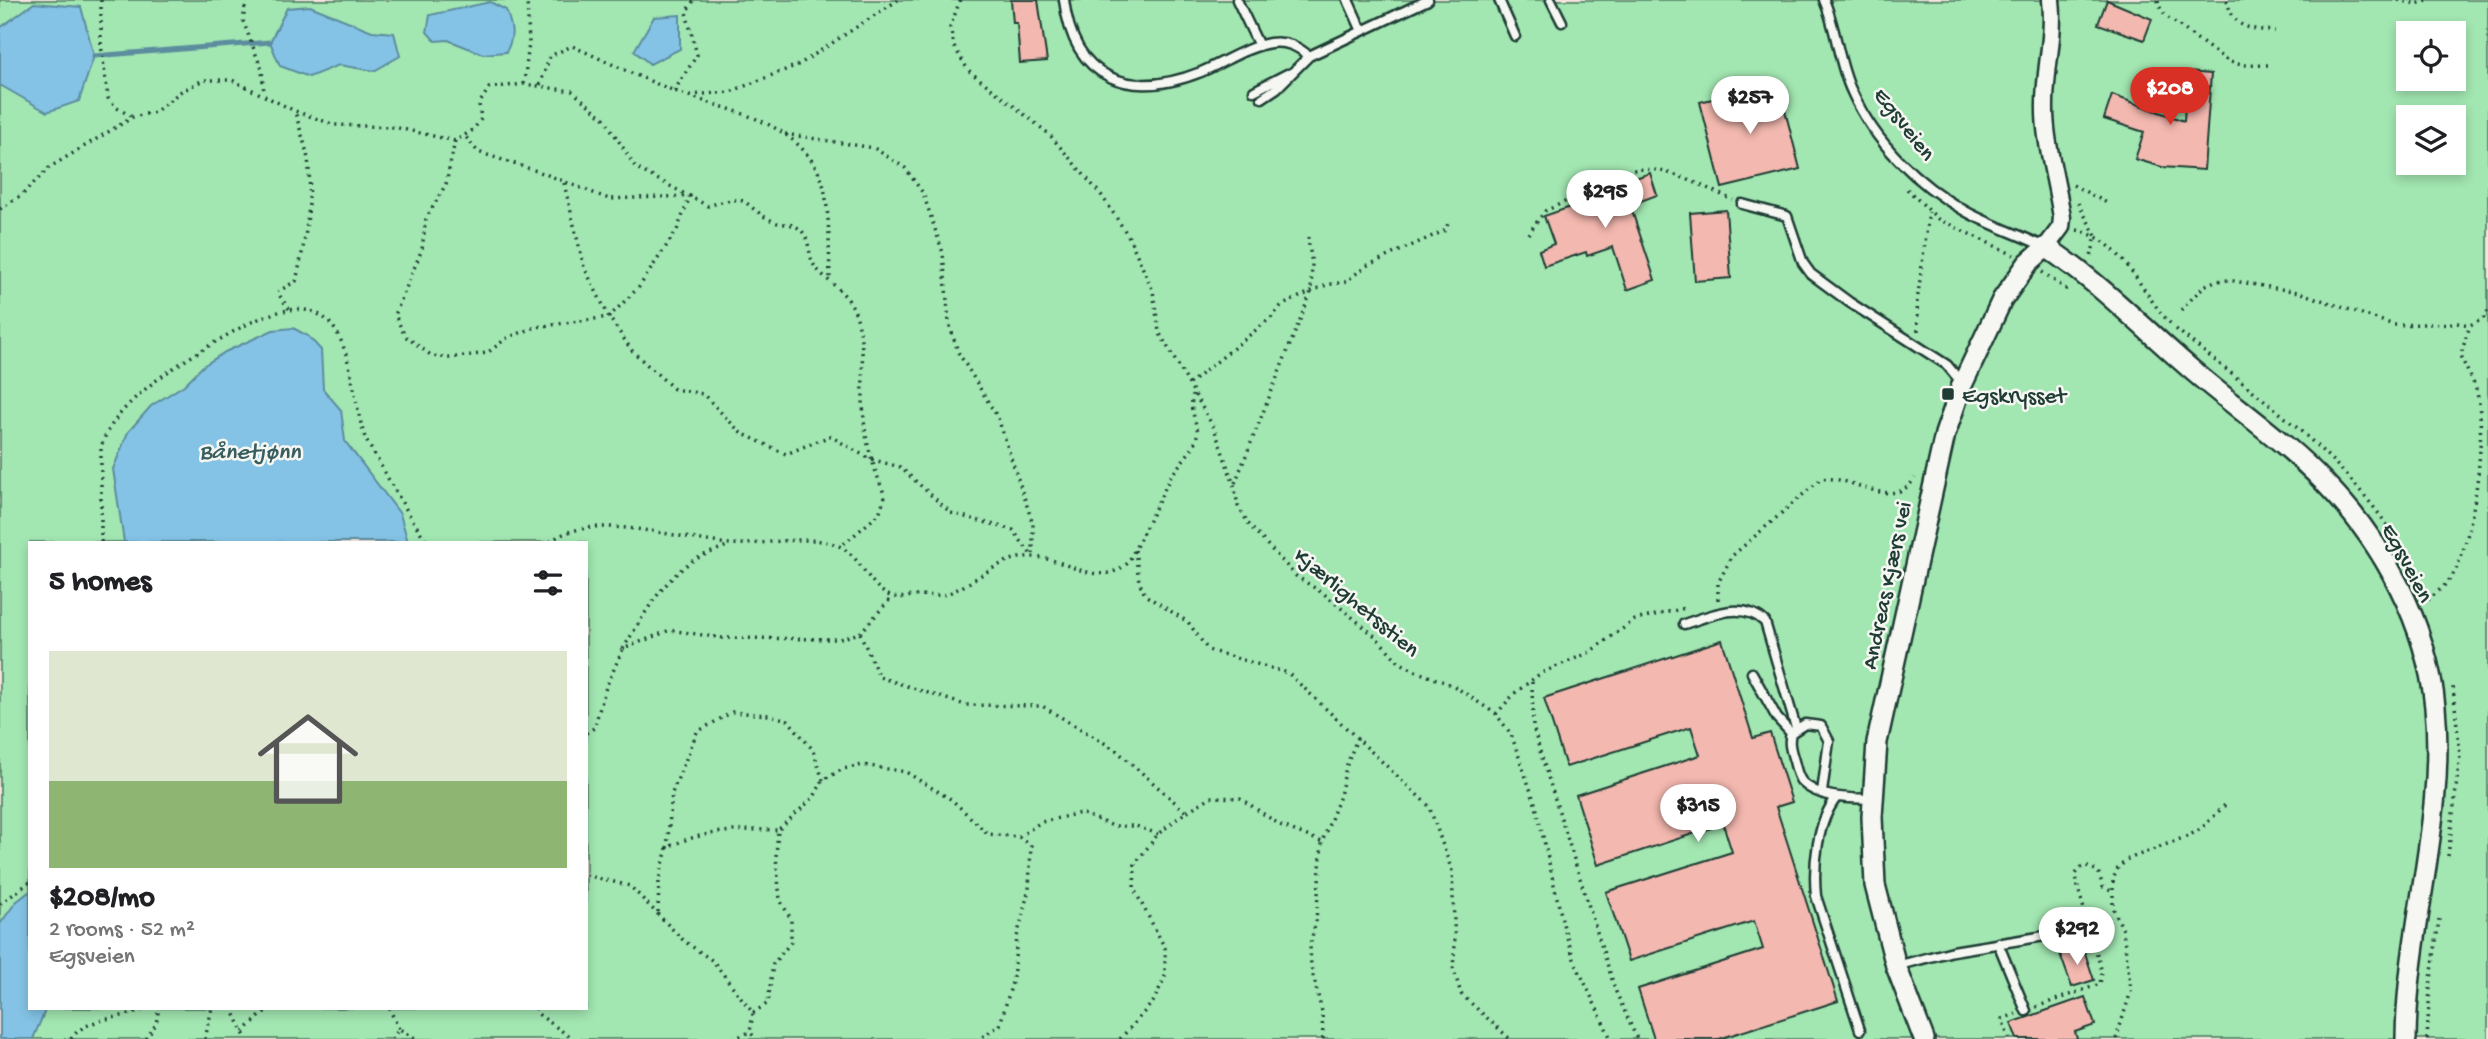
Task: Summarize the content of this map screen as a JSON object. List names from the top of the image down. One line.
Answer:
{"streets":{"street":["Egsveien","Andreas Kjærs vei"],"path":["Kjærlighetsstien"]},"crossings":[["Egsveien","Andreas Kjærs vei"]],"water":["Bånetjønn"],"places":{"transit":["Egskrysset"]},"page":{"price":["$208","$257","$295","$315","$292"],"heading":"5 homes","list":[{"name":"$208/mo","note":"2 rooms · 52 m² · Egsveien"}]}}
